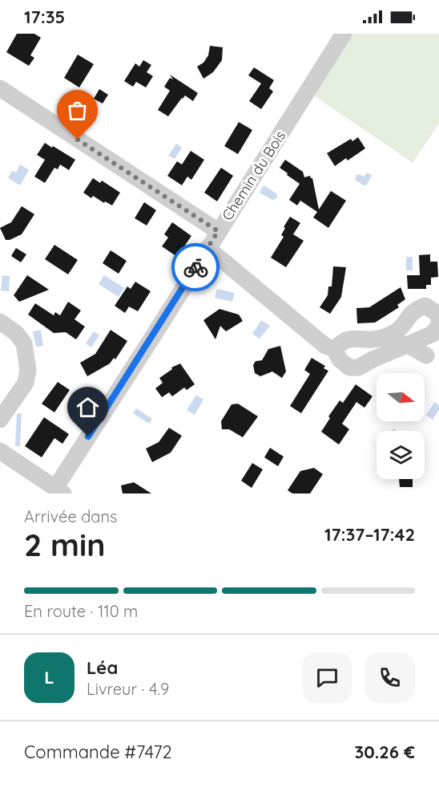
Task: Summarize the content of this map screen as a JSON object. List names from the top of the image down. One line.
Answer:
{"streets":{"street":["Chemin du Bois"]},"north":"right","page":{"status":"17:35","heading":["2 min","Arrivée dans","17:37–17:42"],"panel":["Léa","Livreur · 4.9","Commande #7472","30.26 €"],"bar":"En route · 110 m","round":"L"}}
